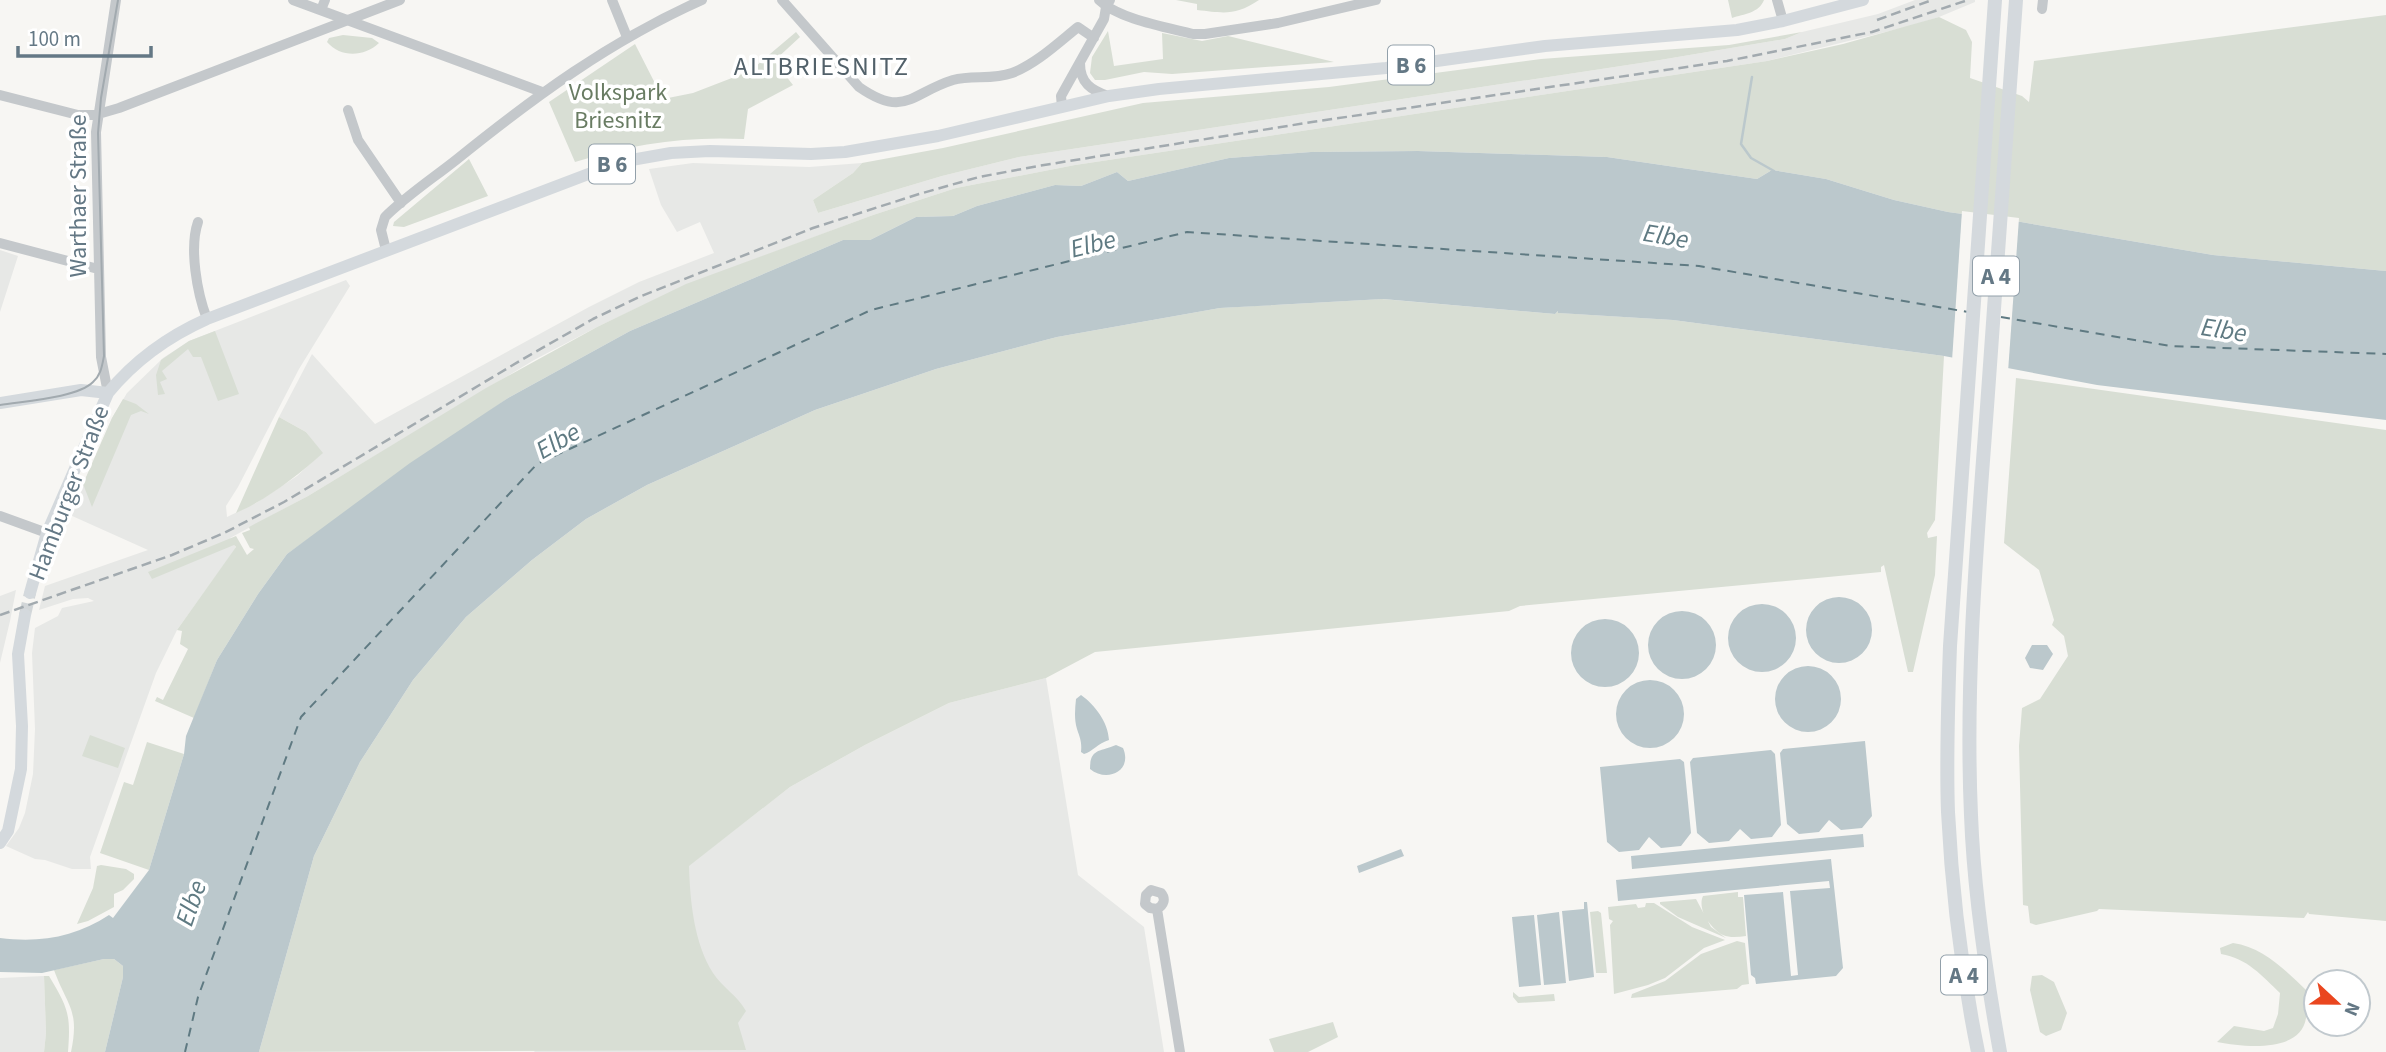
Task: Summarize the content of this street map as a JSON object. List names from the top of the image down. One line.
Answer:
{"streets":{"highway":["A 4"],"main road":["B 6","Hamburger Straße"],"street":["Warthaer Straße"]},"crossings":[["B 6","Warthaer Straße"],["B 6","Hamburger Straße"],["Warthaer Straße","Hamburger Straße"]],"districts":["ALTBRIESNITZ"],"water":["Elbe"],"parks":["Volkspark Briesnitz"],"scale_bar":"100 m","north":"right"}
